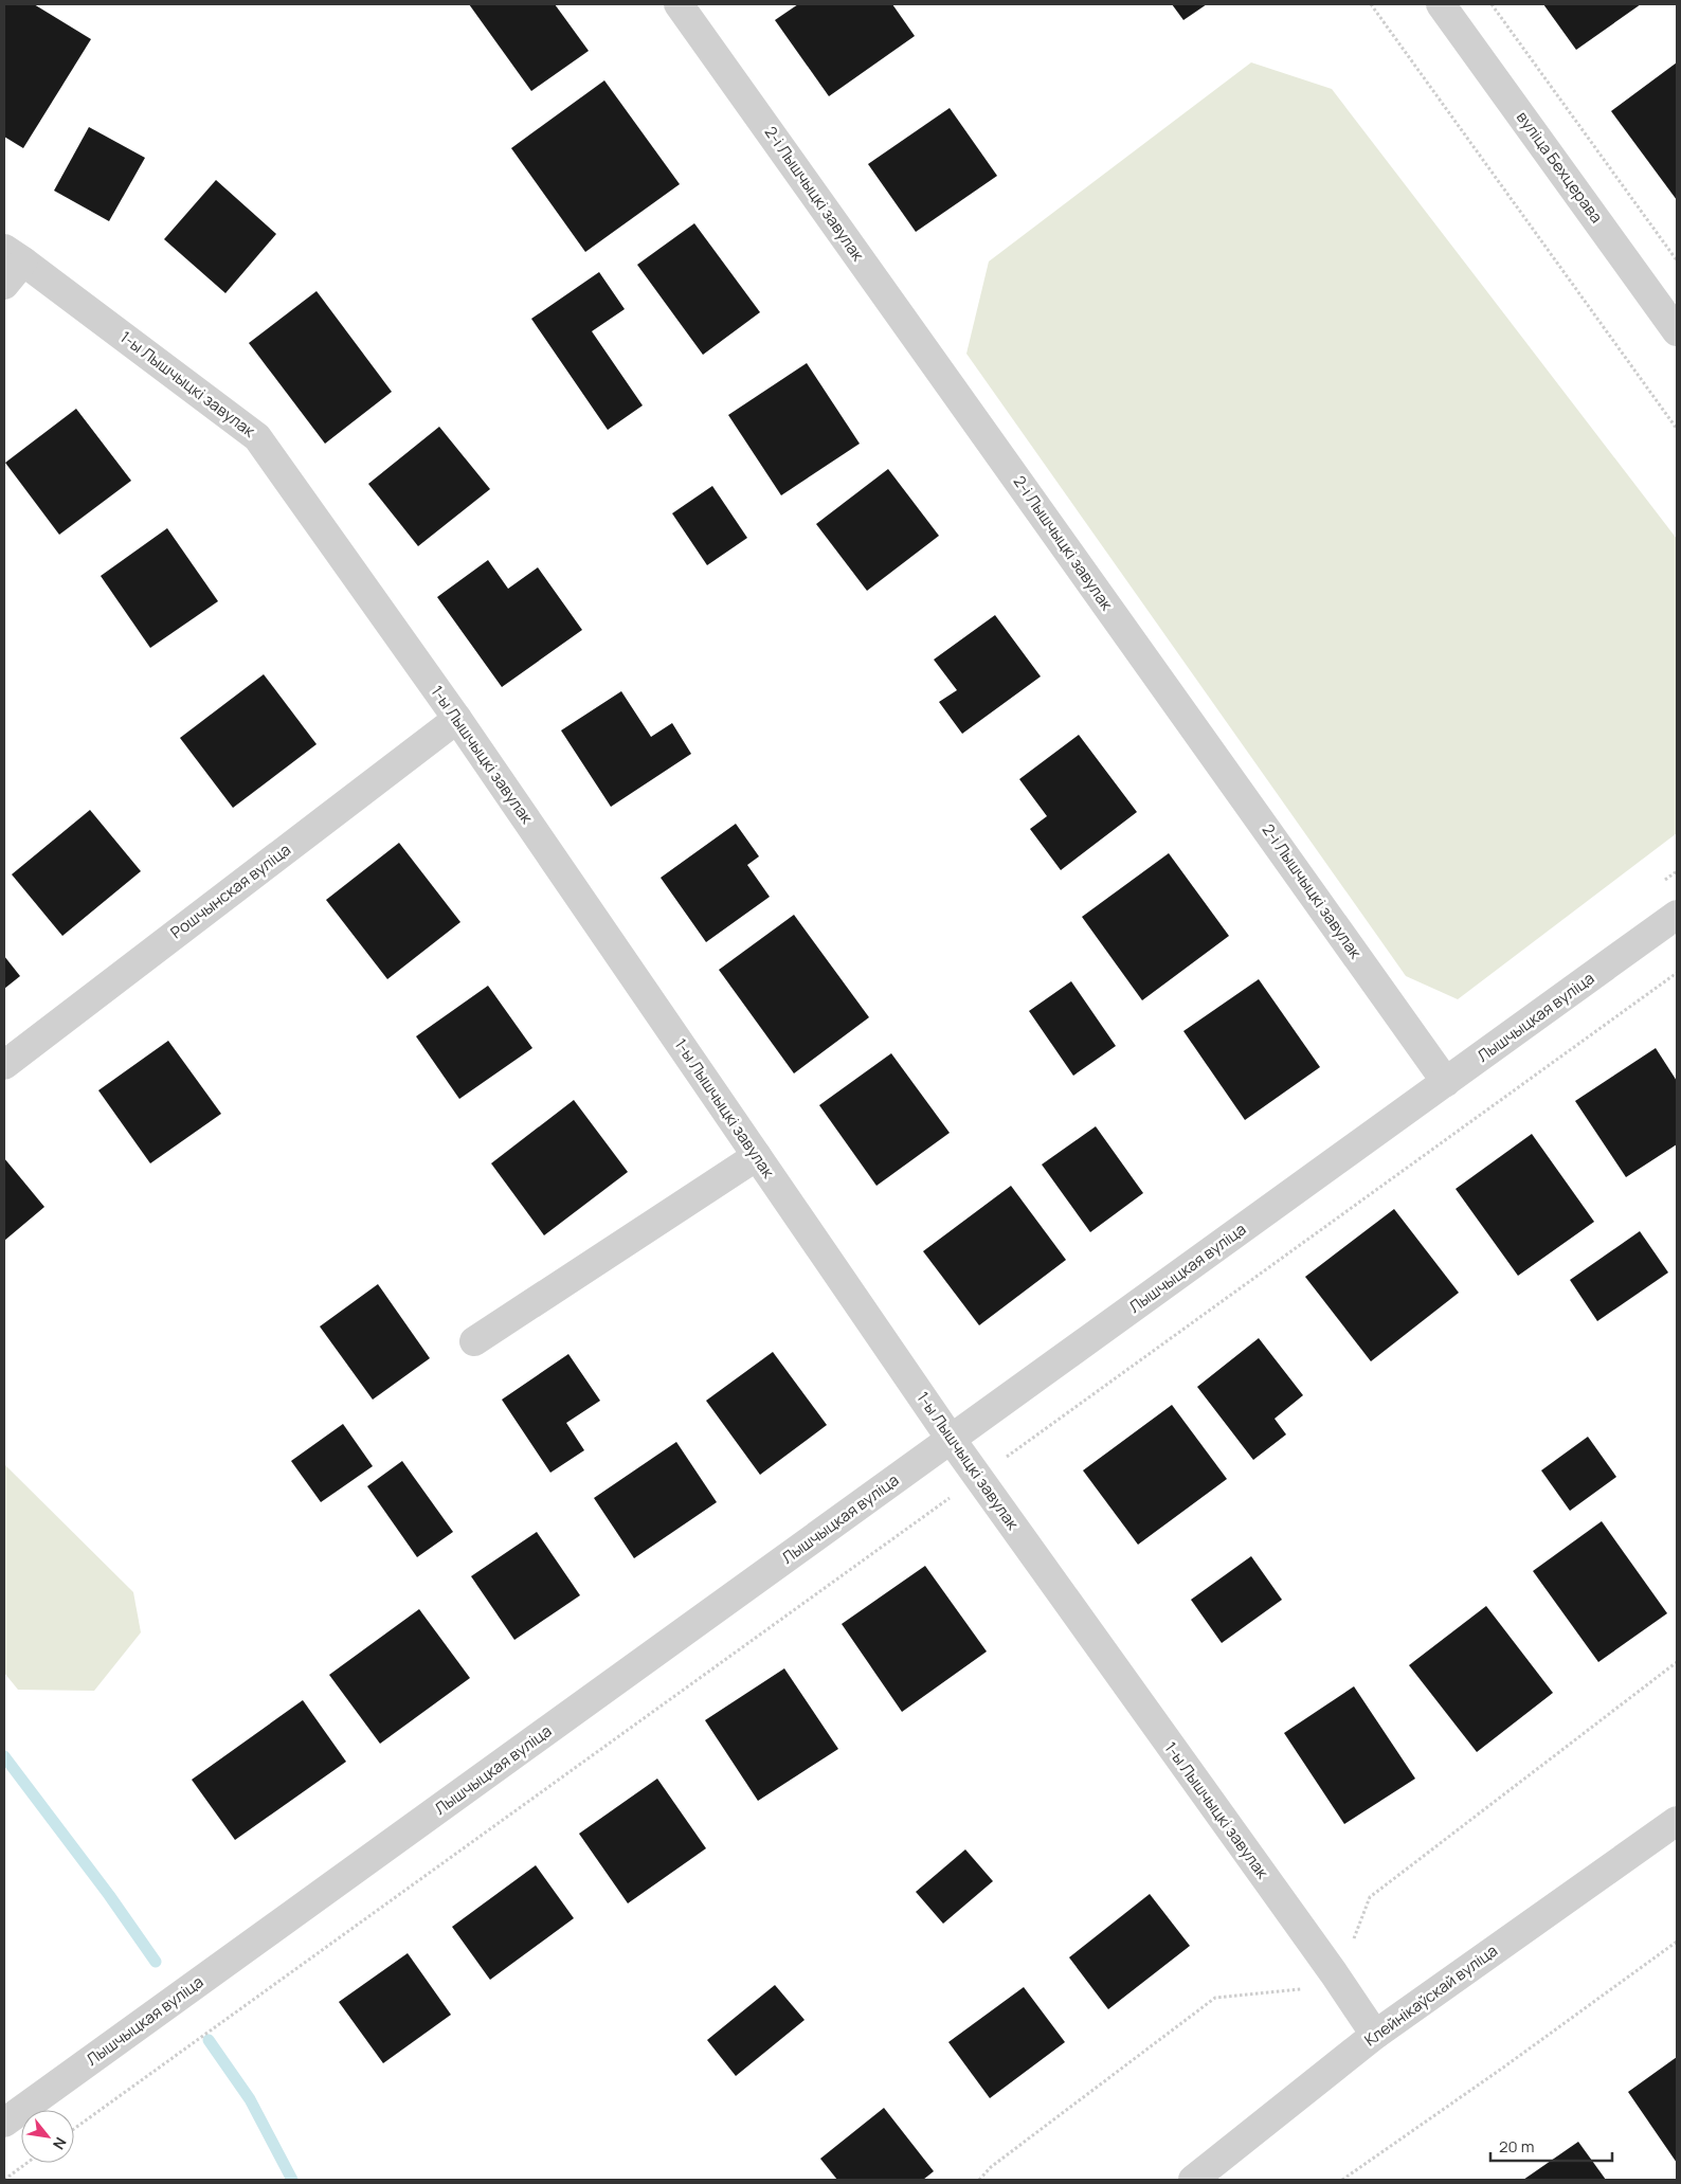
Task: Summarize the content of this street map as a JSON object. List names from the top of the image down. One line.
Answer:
{"streets":{"street":["вуліца Бехцерава","2-і Лышчыцкі завулак","1-ы Лышчыцкі завулак","Рошчынская вуліца","Лышчыцкая вуліца","Клейнікаўскай вуліца"]},"crossings":[["2-і Лышчыцкі завулак","Лышчыцкая вуліца"],["1-ы Лышчыцкі завулак","Рошчынская вуліца"],["1-ы Лышчыцкі завулак","Лышчыцкая вуліца"],["1-ы Лышчыцкі завулак","Клейнікаўскай вуліца"]],"scale_bar":"20 m","north":"bottom right"}
